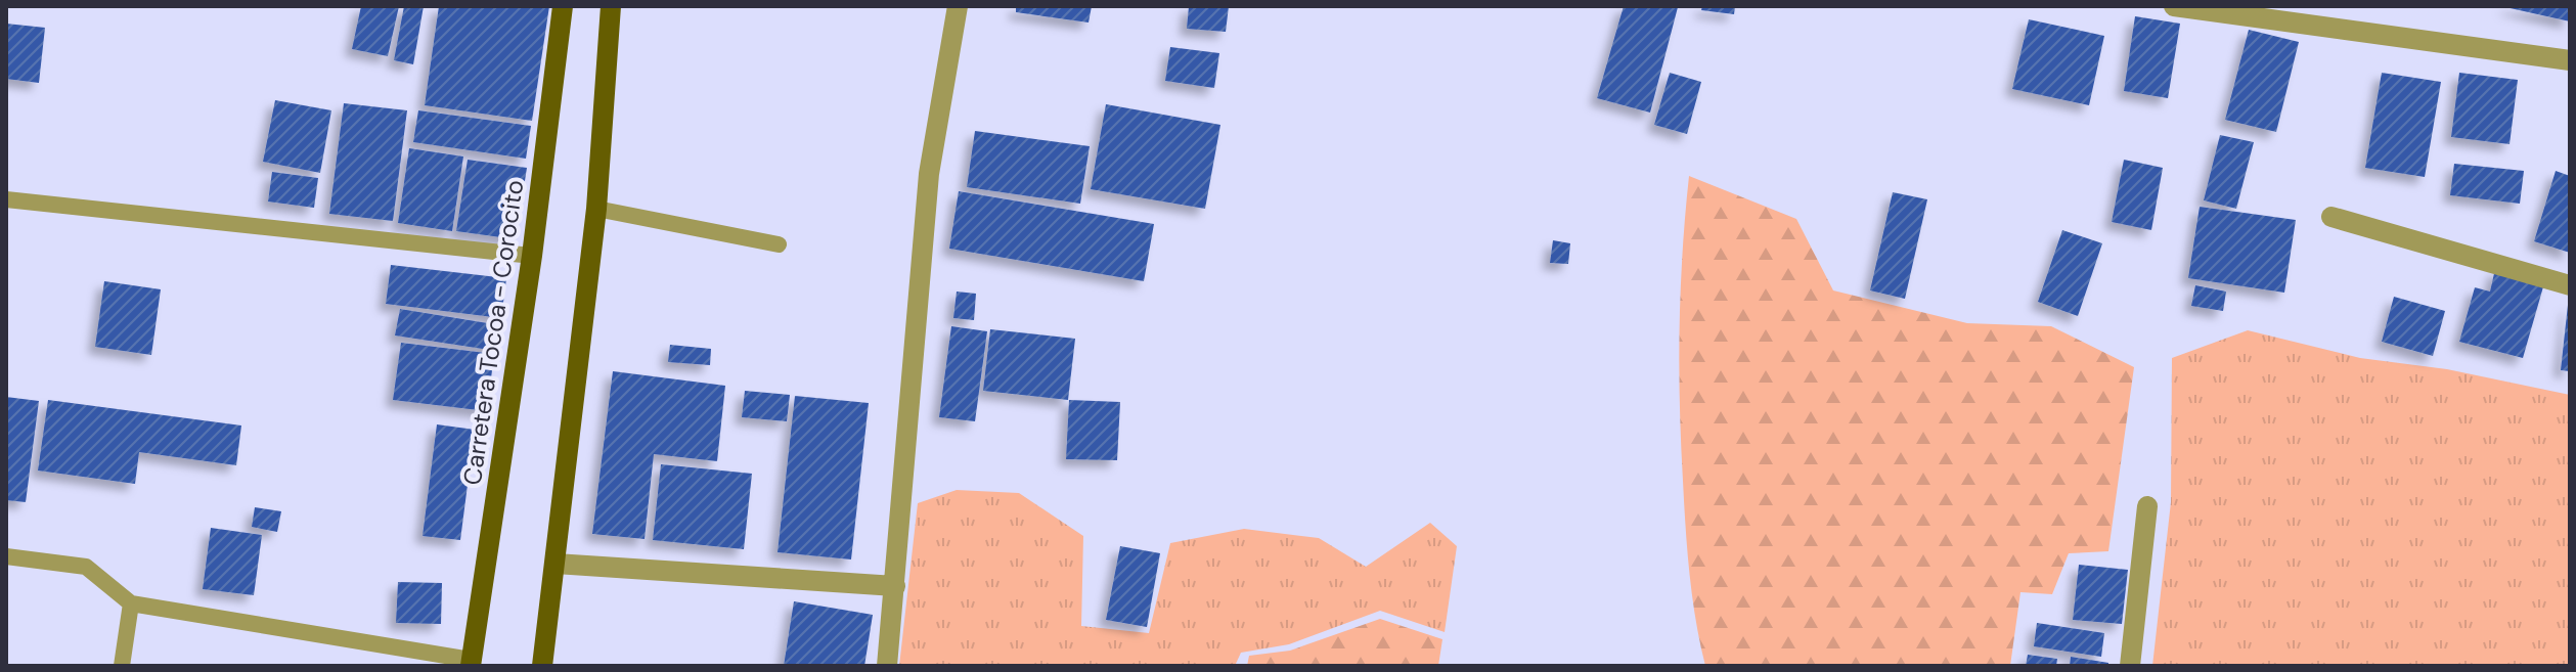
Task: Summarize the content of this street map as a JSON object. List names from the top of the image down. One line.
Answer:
{"streets":{"main road":["Carretera Tocoa - Corocito"]}}
